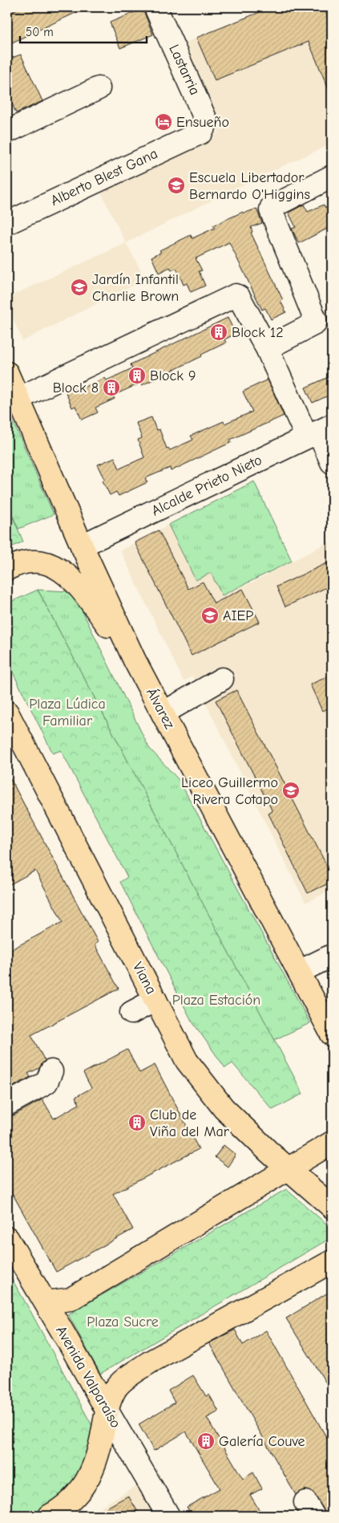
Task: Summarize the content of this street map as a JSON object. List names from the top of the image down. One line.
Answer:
{"streets":{"main road":["Álvarez","Viana","Avenida Valparaíso"],"street":["Lastarria","Alberto Blest Gana","Alcalde Prieto Nieto"]},"crossings":[["Lastarria","Alberto Blest Gana"],["Alcalde Prieto Nieto","Álvarez"]],"parks":["Plaza Lúdica Familiar","Plaza Estación","Plaza Sucre"],"places":{"hotel":["Ensueño"],"school or university":["Escuela Libertador Bernardo O'Higgins","Jardín Infantil Charlie Brown","AIEP","Liceo Guillermo Rivera Cotapo"],"building":["Block 12","Block 9","Block 8","Club de Viña del Mar","Galería Couve"]},"scale_bar":"50 m"}
